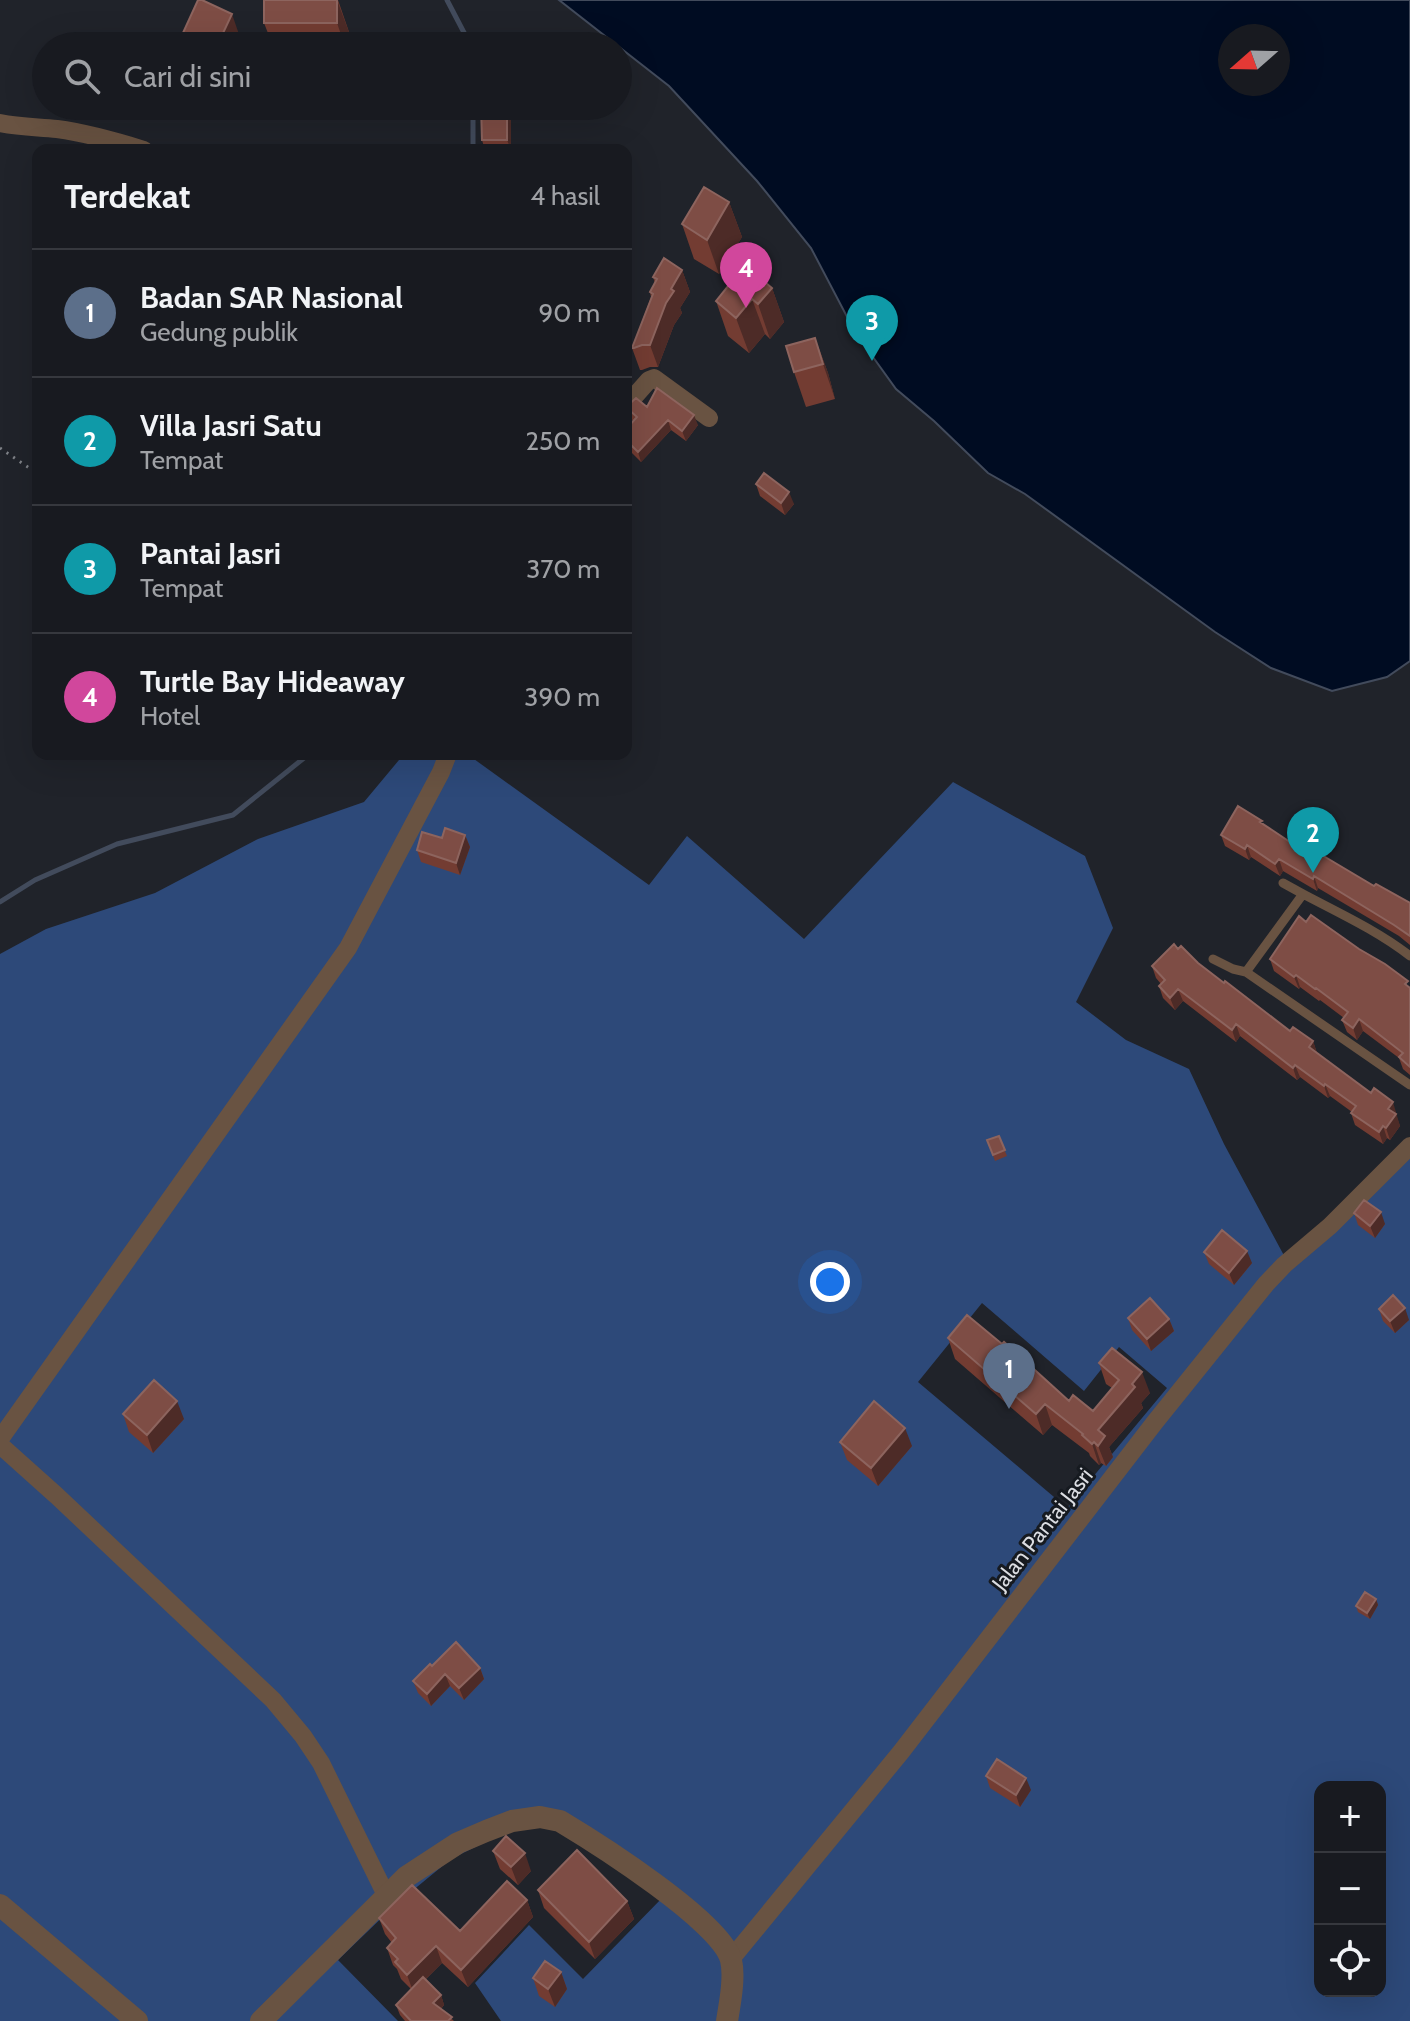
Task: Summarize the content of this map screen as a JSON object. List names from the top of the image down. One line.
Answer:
{"streets":{"street":["Jalan Pantai Jasri"]},"north":"left","page":{"search":"Cari di sini","heading":["Terdekat","4 hasil"],"pins":["4","3","2","1"],"list":[{"mark":"1","name":"Badan SAR Nasional","note":"Gedung publik","value":"90 m"},{"mark":"2","name":"Villa Jasri Satu","note":"Tempat","value":"250 m"},{"mark":"3","name":"Pantai Jasri","note":"Tempat","value":"370 m"},{"mark":"4","name":"Turtle Bay Hideaway","note":"Hotel","value":"390 m"}],"map_buttons":["+","−"]}}
